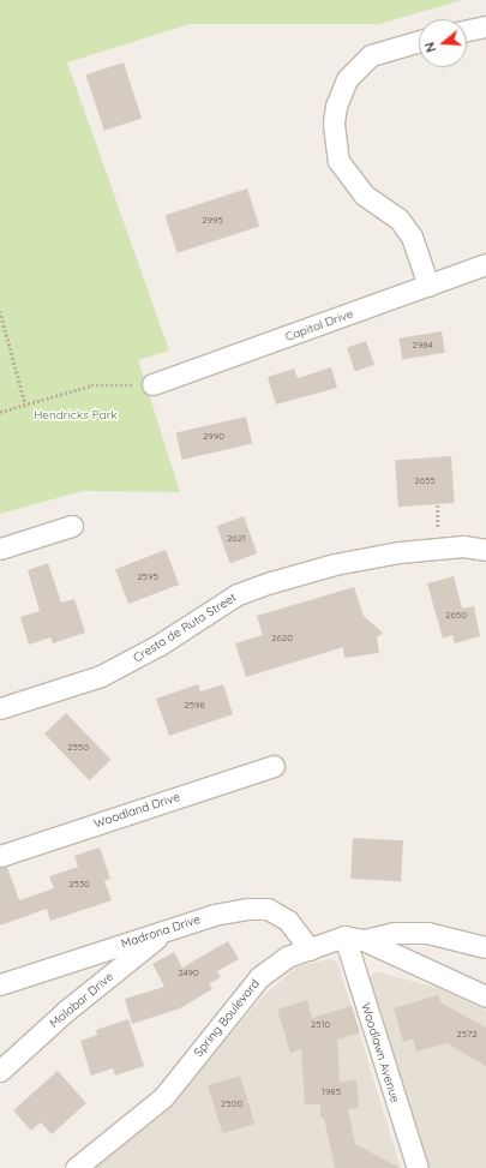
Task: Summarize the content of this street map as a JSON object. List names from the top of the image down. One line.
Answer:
{"streets":{"street":["Capital Drive","Cresta de Ruta Street","Woodland Drive","Madrona Drive","Malabar Drive","Spring Boulevard","Woodlawn Avenue"]},"crossings":[["Madrona Drive","Malabar Drive"],["Madrona Drive","Spring Boulevard"],["Spring Boulevard","Woodlawn Avenue"]],"parks":["Hendricks Park"],"house_numbers":["2995","2984","2990","2655","2621","2595","2650","2620","2598","2550","2530","2490","2510","2572","1985","2500"],"north":"left"}
